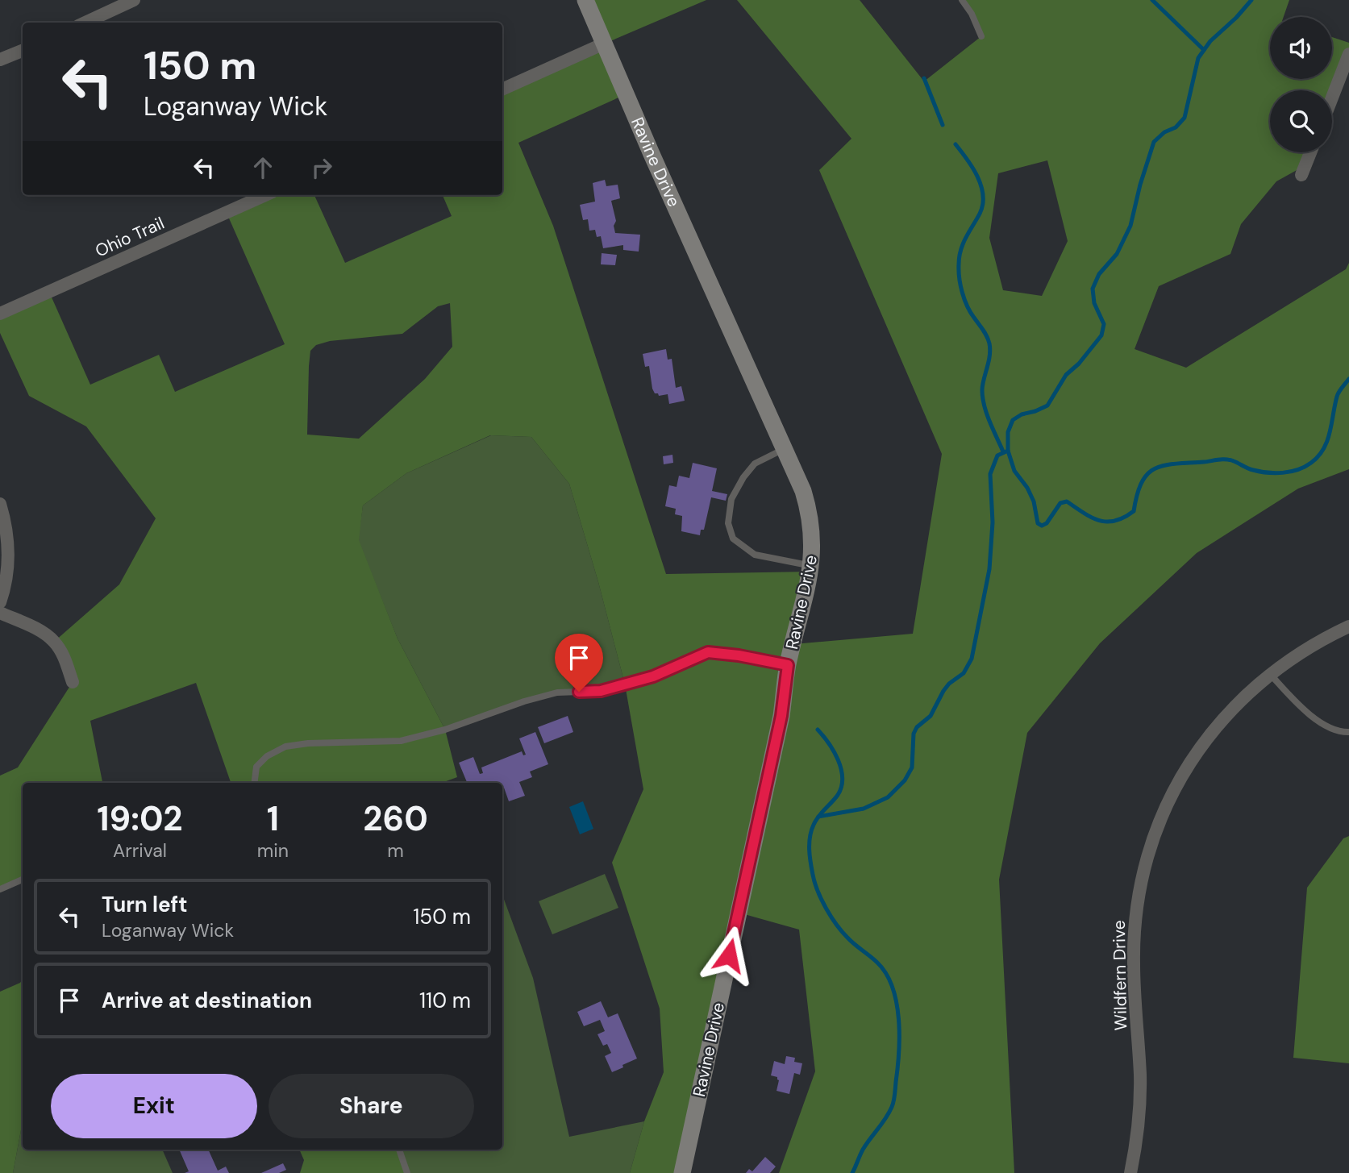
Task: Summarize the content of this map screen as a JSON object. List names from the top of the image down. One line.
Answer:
{"streets":{"street":["Ravine Drive","Ohio Trail","Wildfern Drive"]},"page":{"turn":["150 m","Loganway Wick"],"eta":["19:02","Arrival","1","min","260","m"],"list":[{"name":"Turn left","note":"Loganway Wick","value":"150 m"},{"name":"Arrive at destination","value":"110 m"}],"buttons":["Exit","Share"]}}
